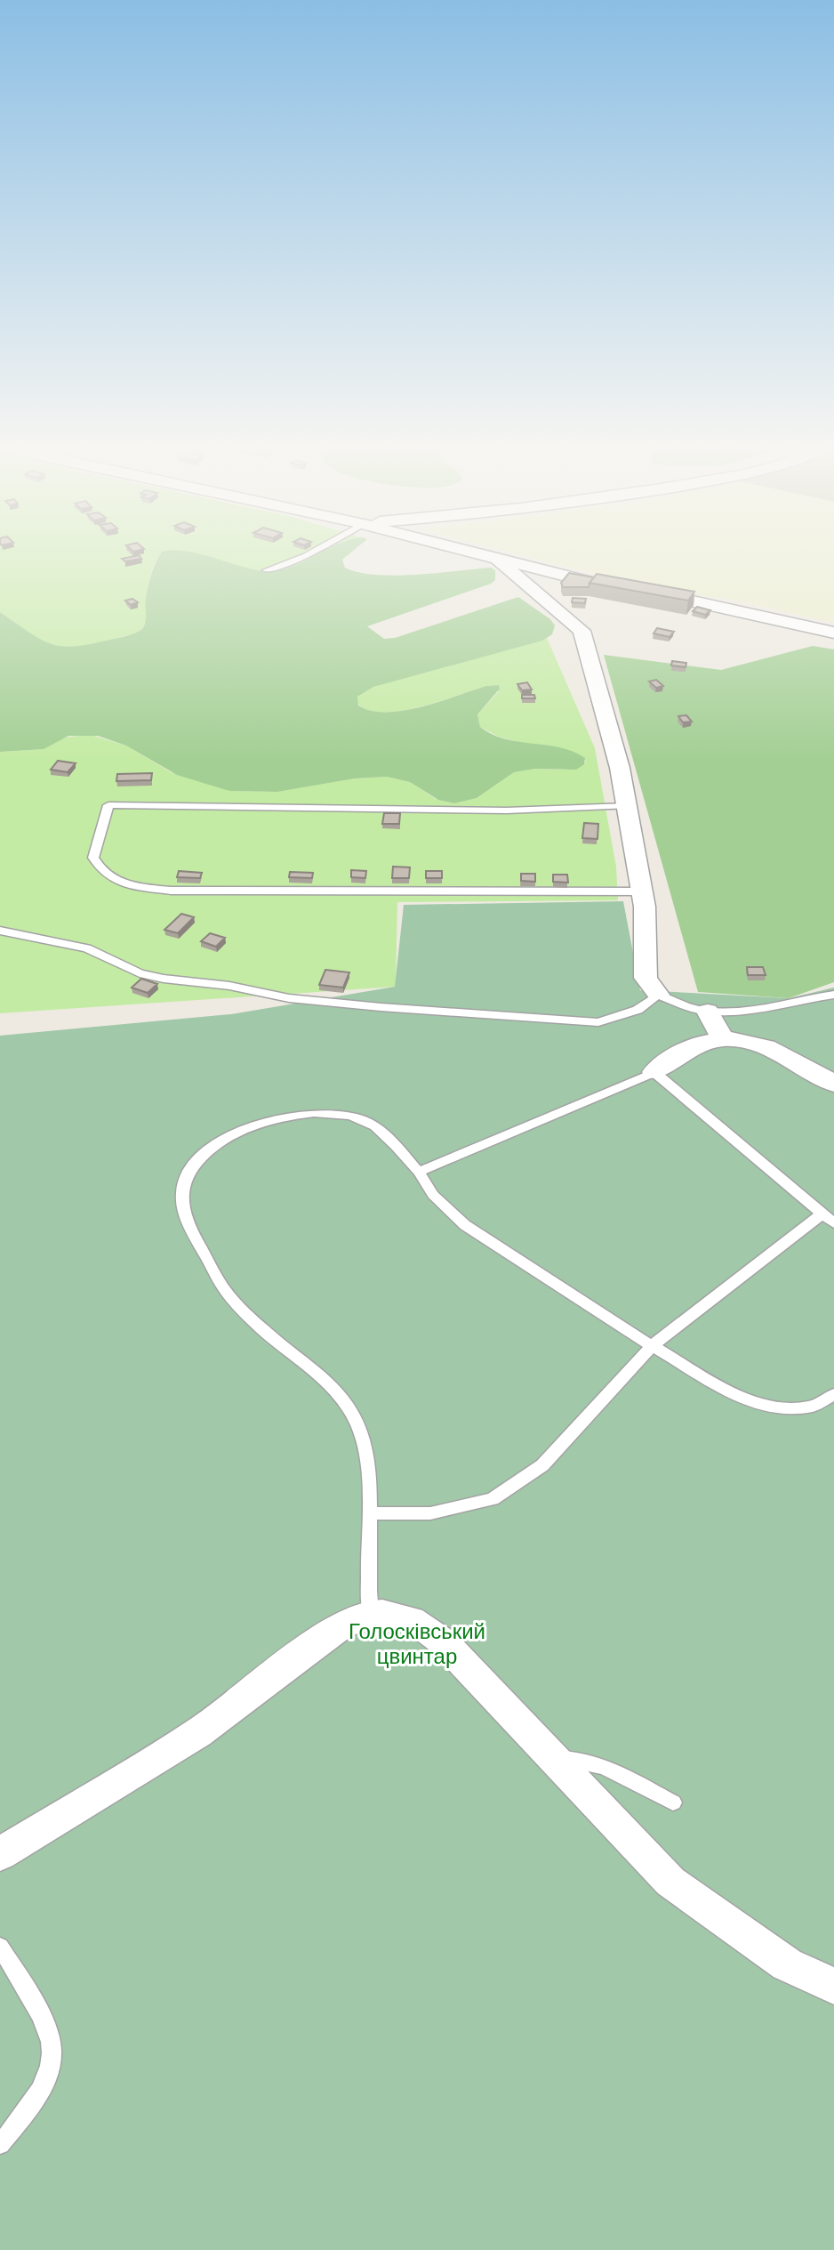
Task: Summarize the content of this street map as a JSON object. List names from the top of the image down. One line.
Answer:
{"parks":["Голосківський цвинтар"]}
